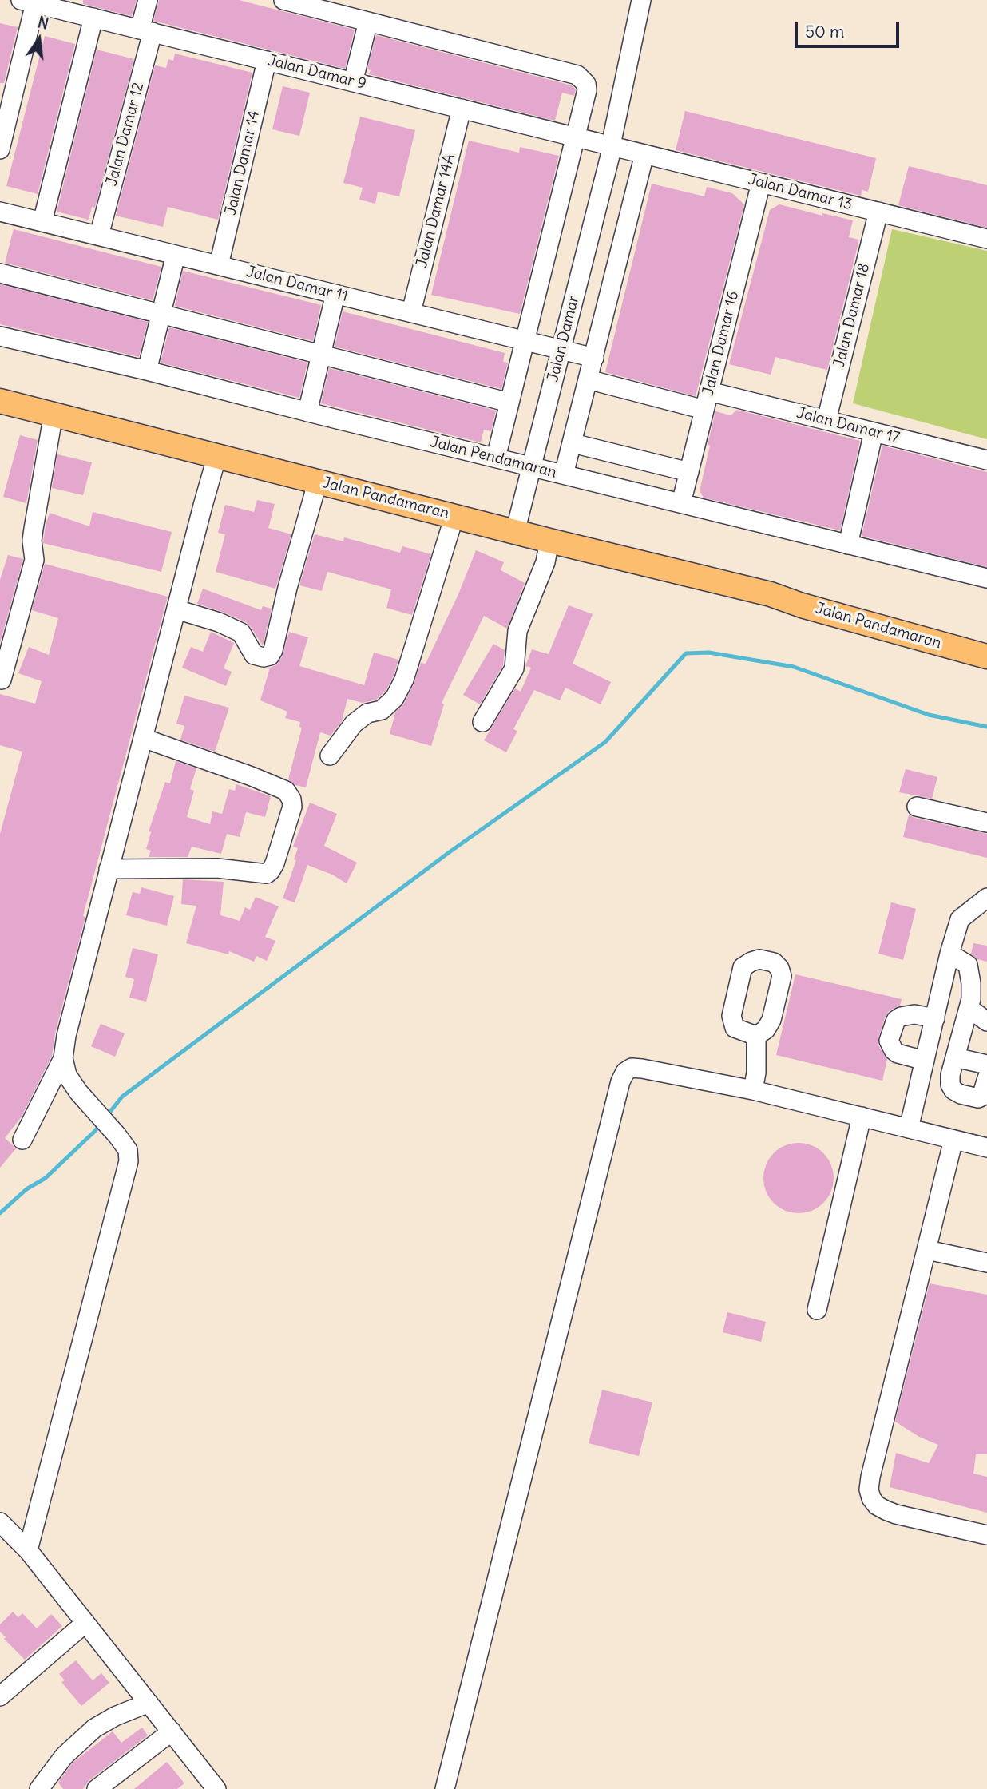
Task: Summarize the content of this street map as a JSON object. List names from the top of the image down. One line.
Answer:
{"streets":{"main road":["Jalan Pandamaran"],"street":["Jalan Damar 9","Jalan Damar 12","Jalan Damar 14","Jalan Damar 13","Jalan Damar 14A","Jalan Damar 11","Jalan Damar 18","Jalan Damar","Jalan Damar 16","Jalan Damar 17","Jalan Pendamaran"]},"crossings":[["Jalan Damar 9","Jalan Damar 12"],["Jalan Damar 9","Jalan Damar 14"],["Jalan Damar 9","Jalan Damar 13"],["Jalan Damar 9","Jalan Damar 14A"],["Jalan Damar 9","Jalan Damar"],["Jalan Damar 12","Jalan Damar 11"],["Jalan Damar 14","Jalan Damar 11"],["Jalan Damar 13","Jalan Damar 18"],["Jalan Damar 13","Jalan Damar"],["Jalan Damar 13","Jalan Damar 16"],["Jalan Damar 14A","Jalan Damar 11"],["Jalan Damar 11","Jalan Damar"],["Jalan Damar 18","Jalan Damar 17"],["Jalan Damar","Jalan Pendamaran"],["Jalan Damar","Jalan Pandamaran"],["Jalan Damar 16","Jalan Damar 17"],["Jalan Damar 16","Jalan Pendamaran"]],"scale_bar":"50 m","north":"top"}
